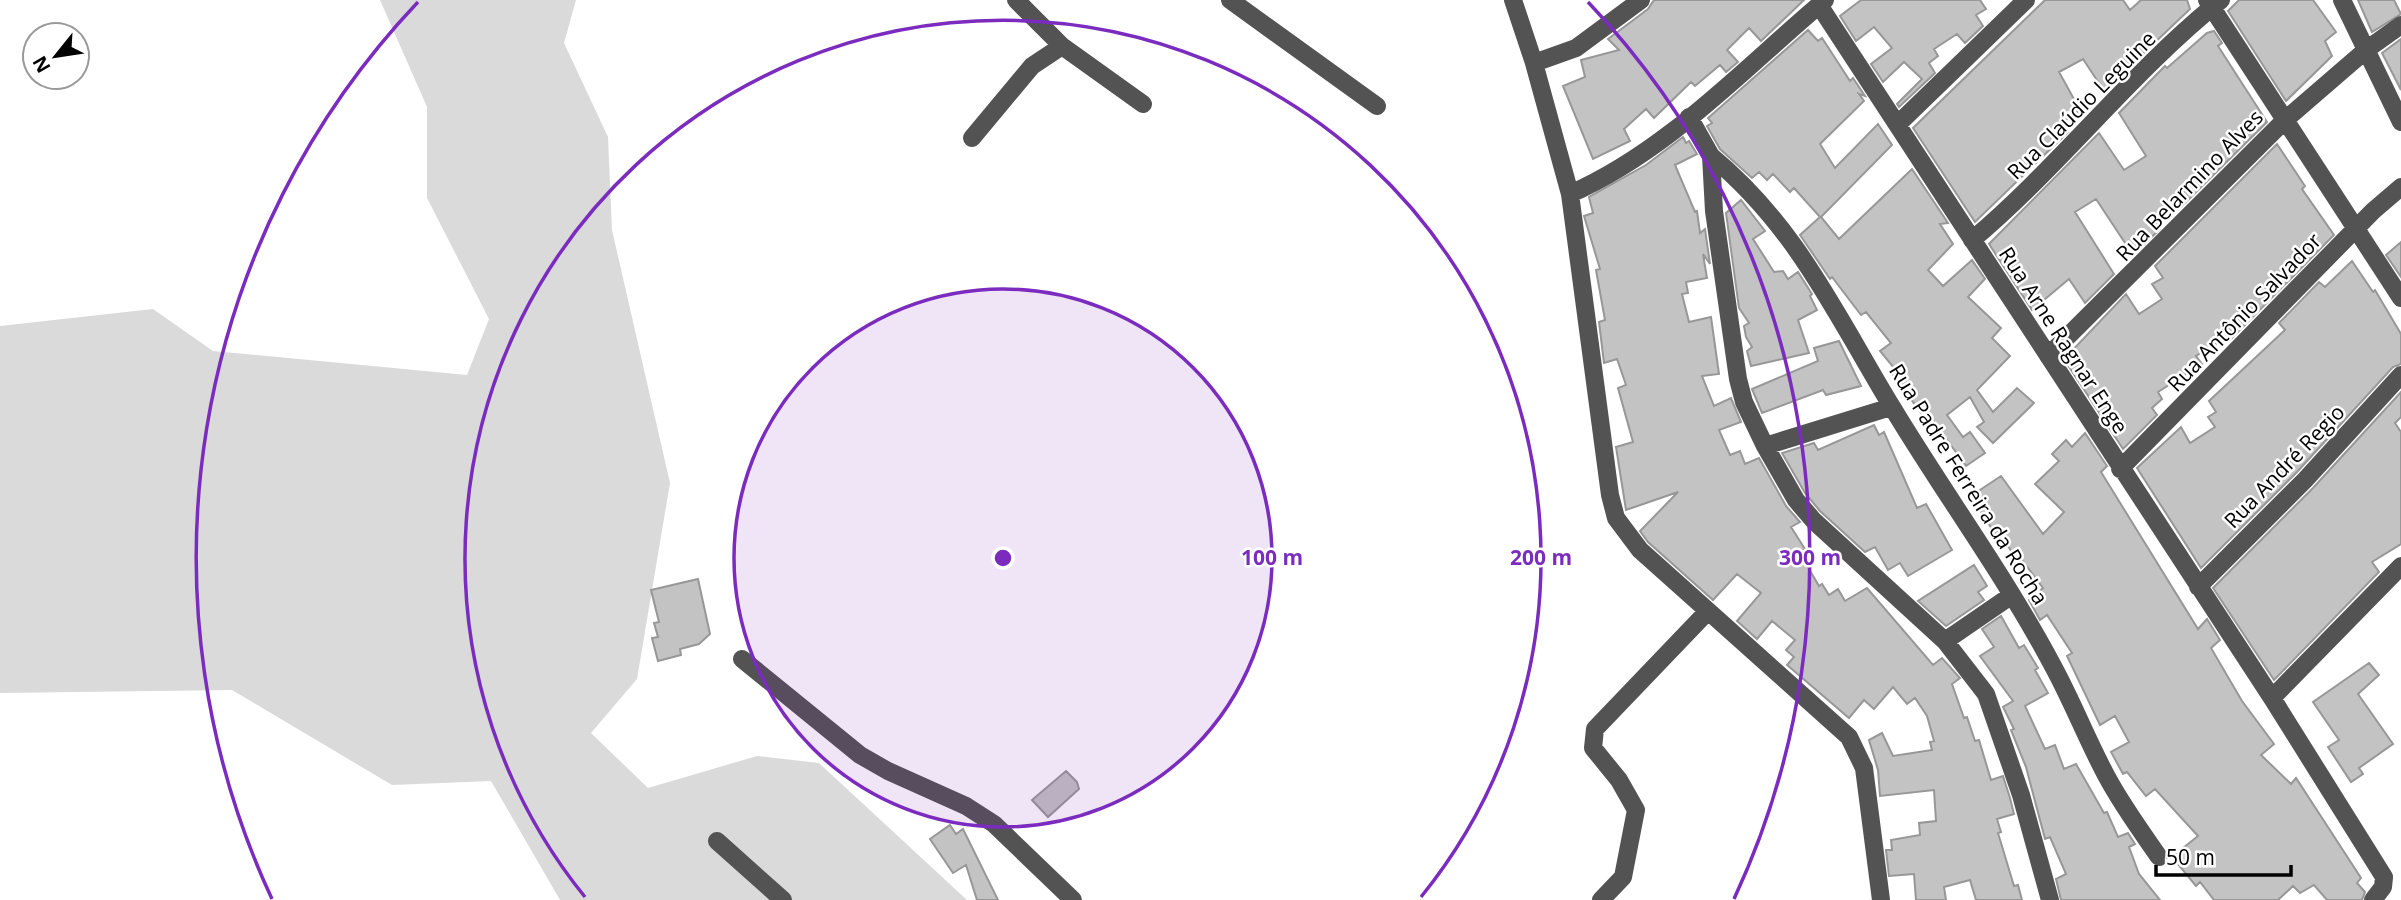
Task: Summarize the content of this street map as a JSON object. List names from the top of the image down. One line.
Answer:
{"streets":{"street":["Rua Claúdio Leguine","Rua Belarmino Alves","Rua Antônio Salvador","Rua Arne Ragnar Enge","Rua André Regio","Rua Padre Ferreira da Rocha"]},"crossings":[["Rua Claúdio Leguine","Rua Arne Ragnar Enge"],["Rua Belarmino Alves","Rua Arne Ragnar Enge"],["Rua Antônio Salvador","Rua Arne Ragnar Enge"],["Rua Arne Ragnar Enge","Rua André Regio"]],"scale_bar":"50 m","north":"bottom left","rings":["100 m","200 m","300 m"]}
